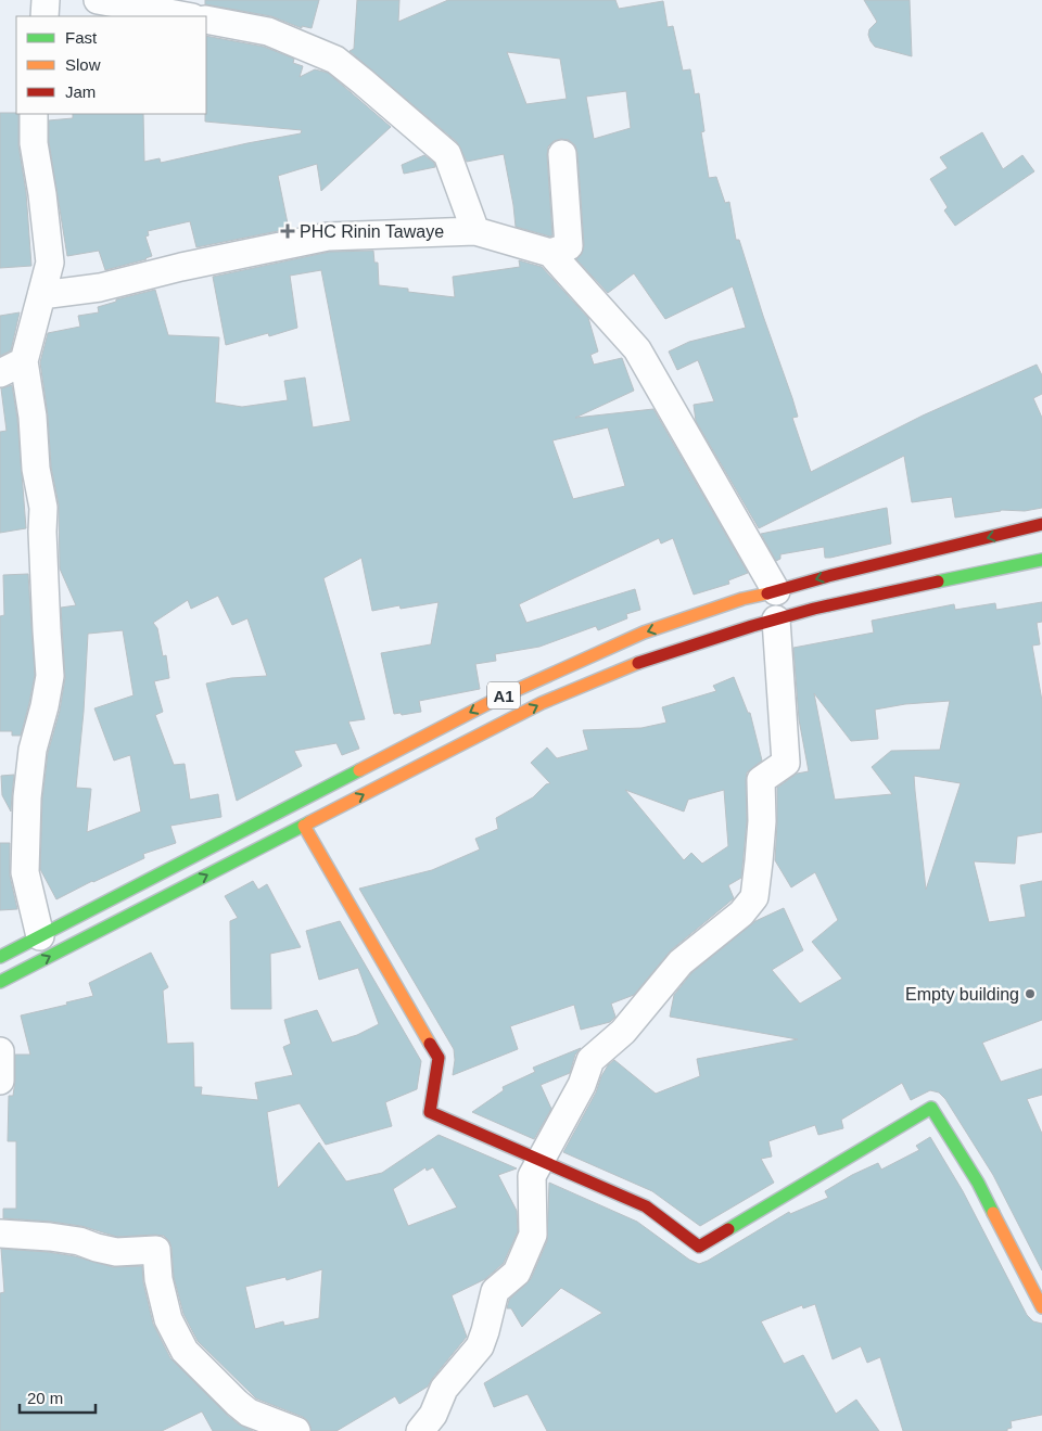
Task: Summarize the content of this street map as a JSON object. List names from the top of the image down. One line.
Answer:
{"streets":{"main road":["A1"]},"places":{"health":["PHC Rinin Tawaye"],"other":["Empty building"]},"legend":["Fast","Slow","Jam"],"scale_bar":"20 m"}
